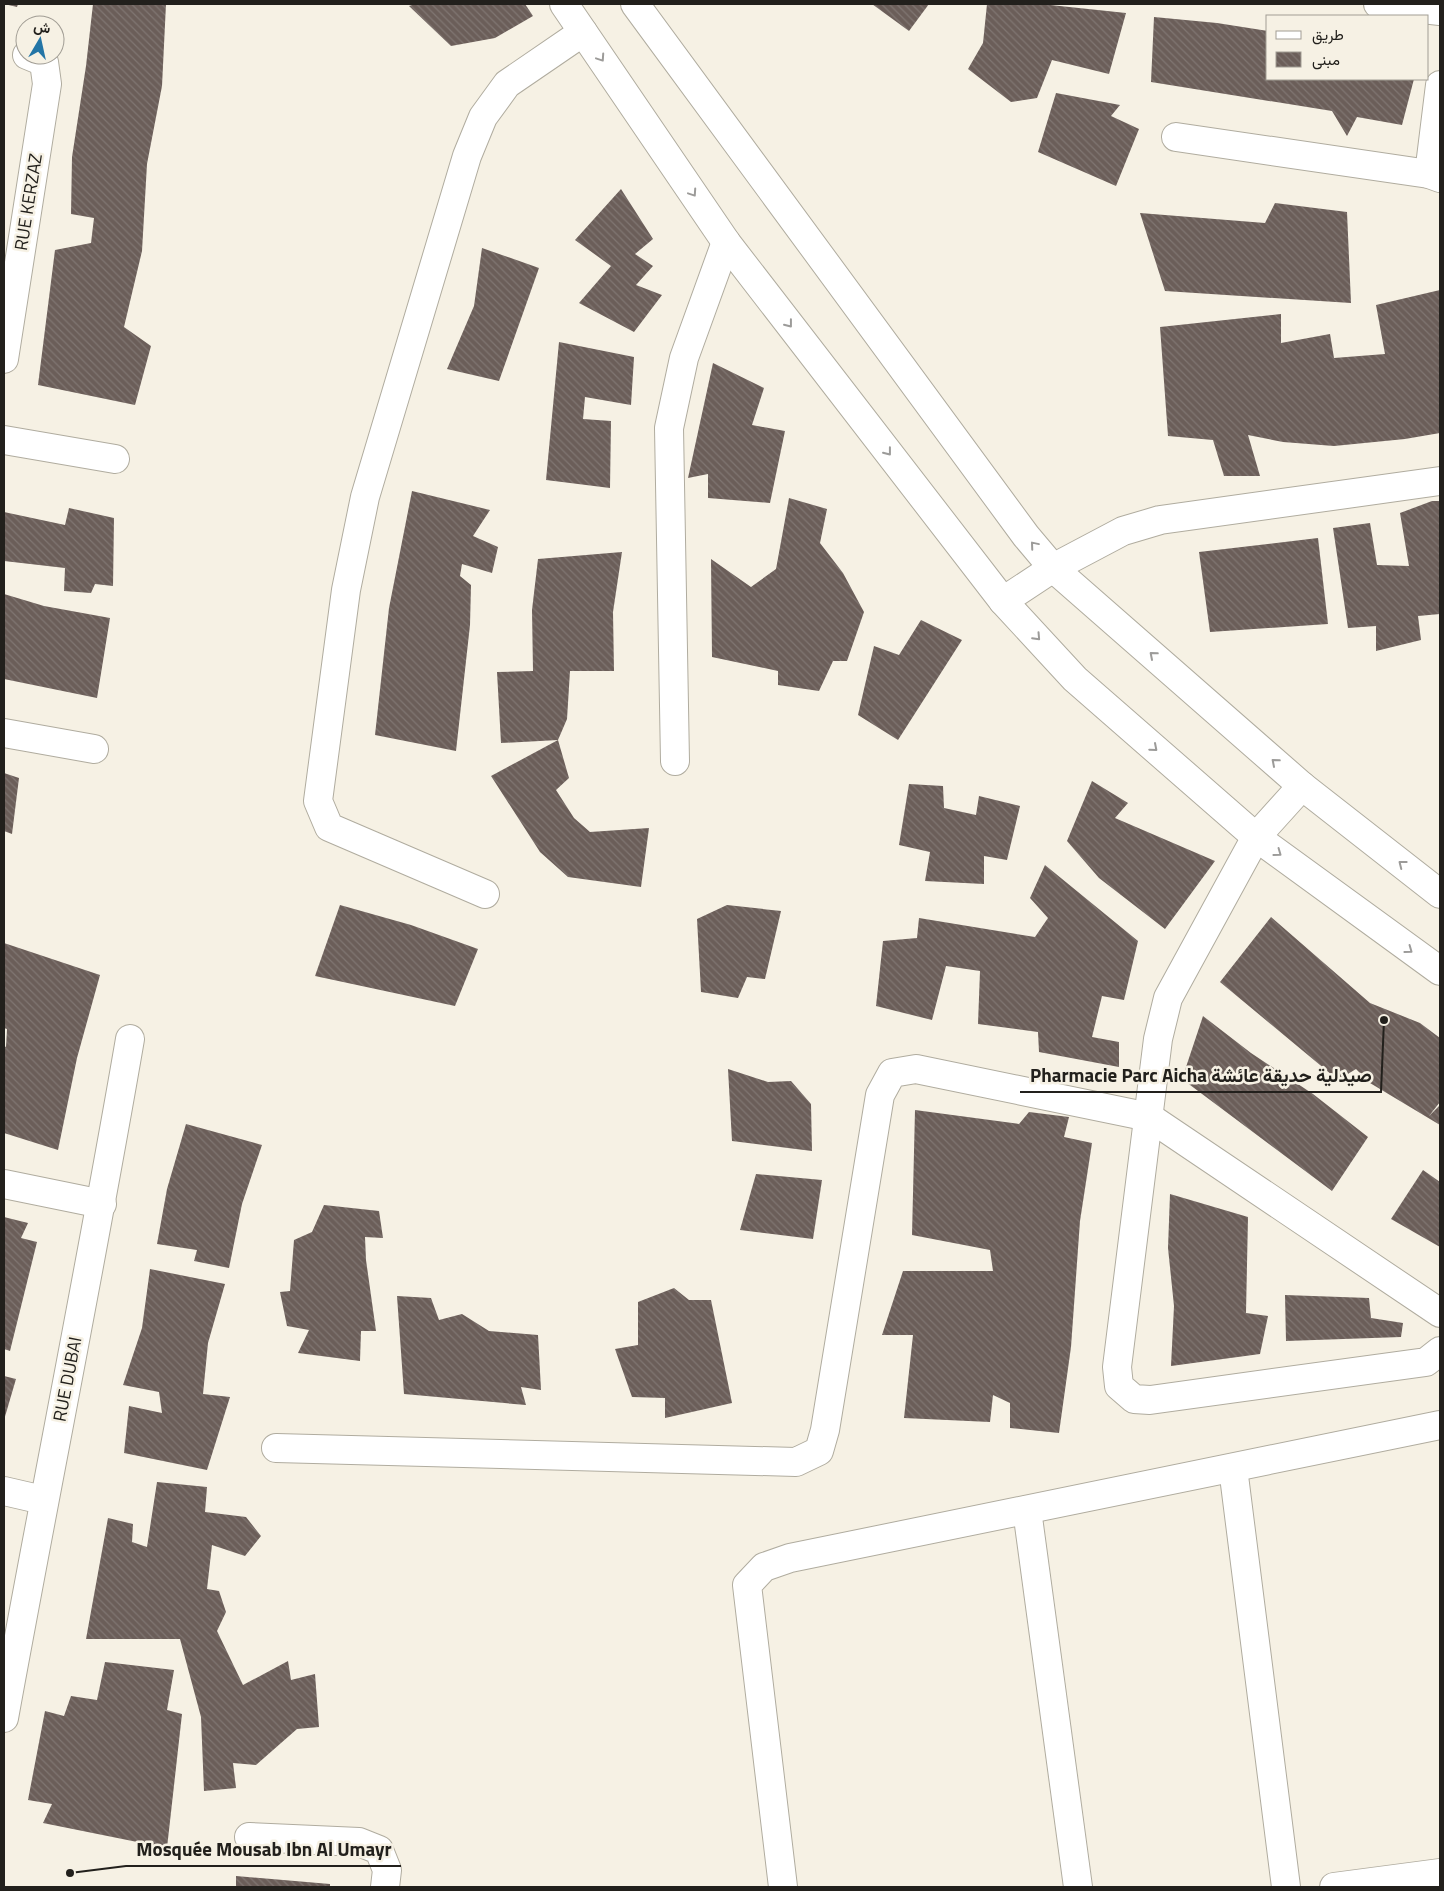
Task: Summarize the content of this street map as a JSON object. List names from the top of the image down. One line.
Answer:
{"streets":{"street":["RUE KERZAZ","RUE DUBAI"]},"places":["Pharmacie Parc Aicha صيدلية حديقة عائشة","Mosquée Mousab Ibn Al Umayr"],"legend":["طريق","مبنى"],"north":"top"}
